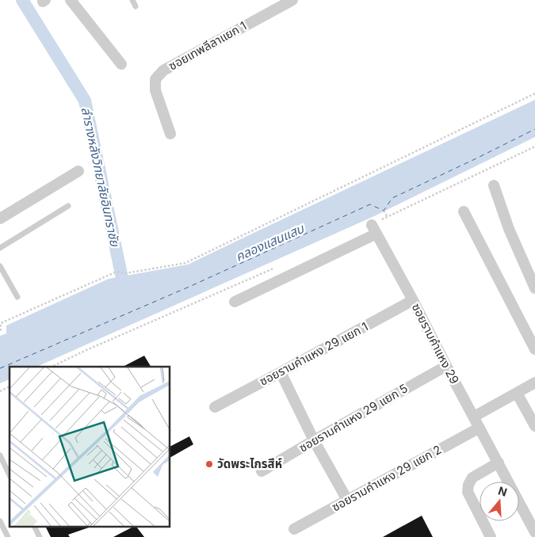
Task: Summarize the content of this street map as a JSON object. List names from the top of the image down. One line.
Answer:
{"streets":{"street":["ซอยเทพลีลาแยก 1","ซอยรามคำแหง 29","ซอยรามคำแหง 29 แยก 1","ซอยรามคำแหง 29 แยก 5","ซอยรามคำแหง 29 แยก 2"]},"crossings":[["ซอยรามคำแหง 29","ซอยรามคำแหง 29 แยก 1"],["ซอยรามคำแหง 29","ซอยรามคำแหง 29 แยก 5"],["ซอยรามคำแหง 29","ซอยรามคำแหง 29 แยก 2"]],"water":["ลำรางหลังวิทยาลัยอินทราชัย","คลองแสนแสบ"],"places":["วัดพระไกรสีห์"],"north":"top"}
